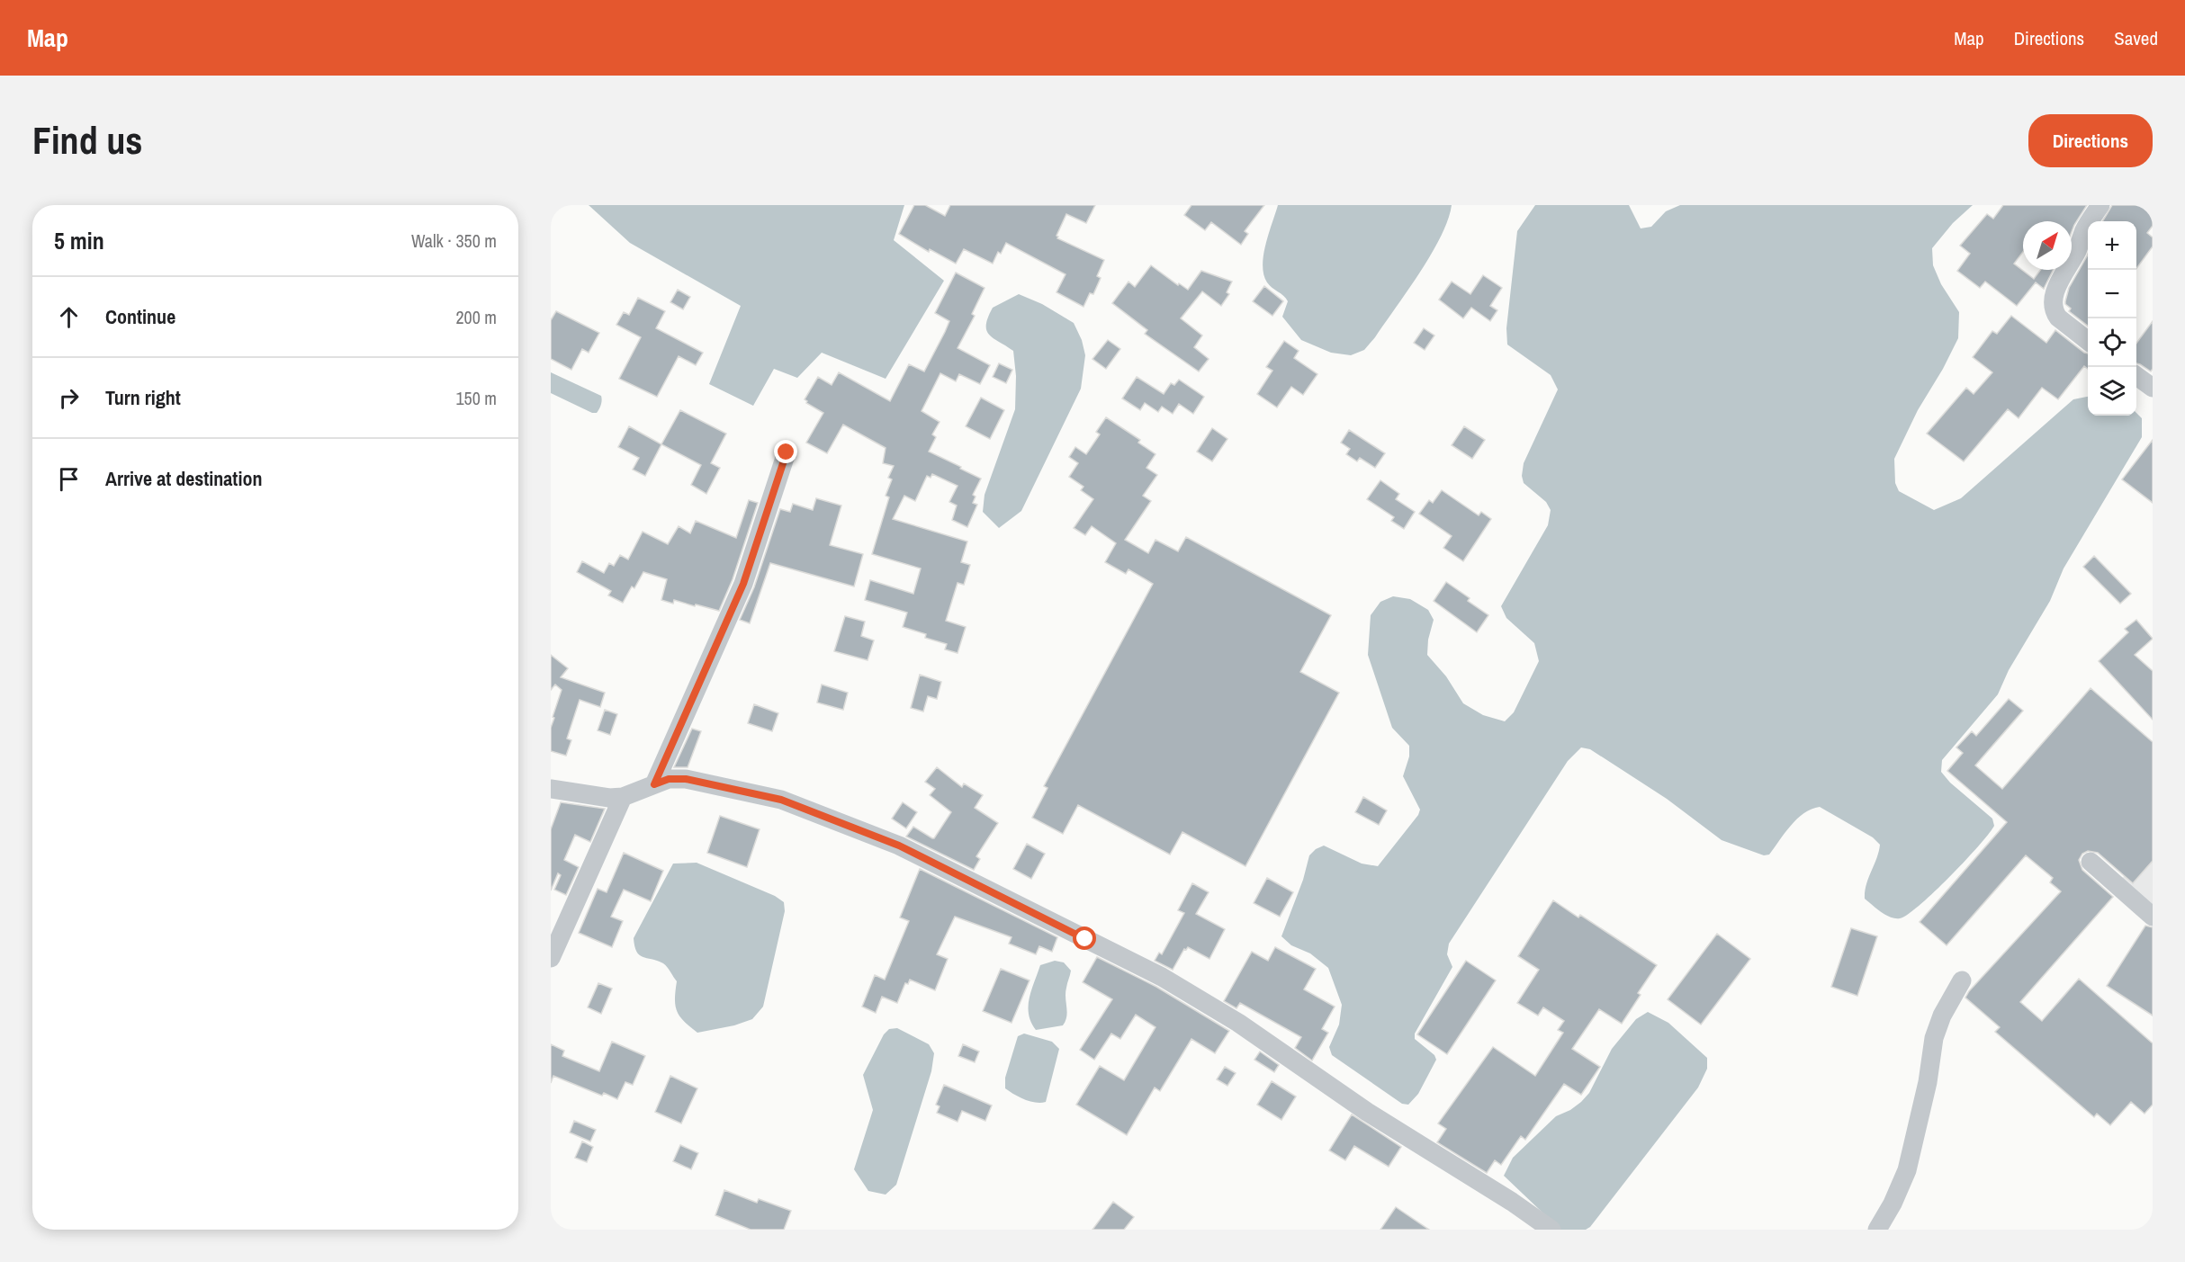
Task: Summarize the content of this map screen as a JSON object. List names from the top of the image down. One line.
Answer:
{"north":"top right","page":{"header":"Map","nav":["Map","Directions","Saved"],"buttons":"Directions","title":"Find us","heading":["5 min","Walk · 350 m"],"map_buttons":["+","−"],"list":[["Continue","200 m"],["Turn right","150 m"],"Arrive at destination"]}}
